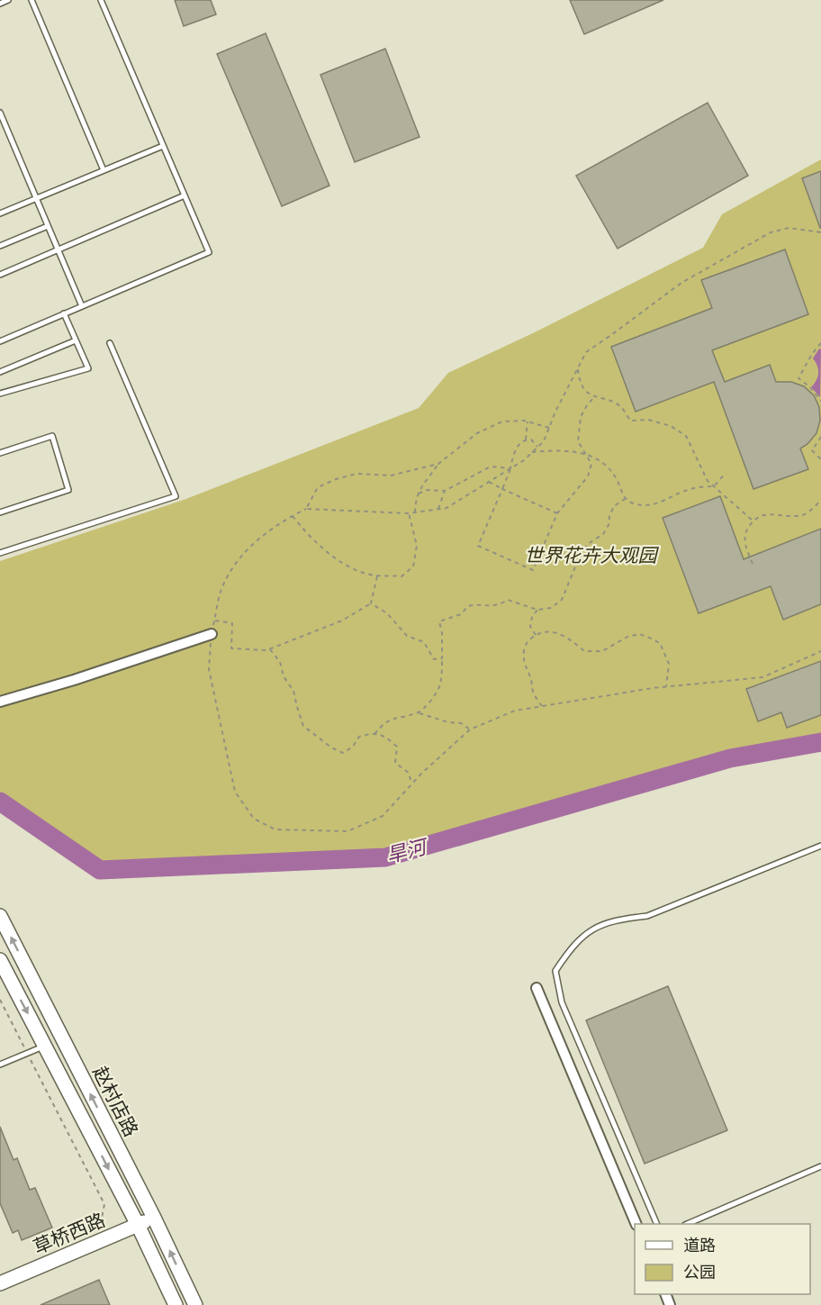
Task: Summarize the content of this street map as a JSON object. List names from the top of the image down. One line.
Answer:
{"streets":{"main road":["赵村店路","草桥西路"]},"crossings":[["赵村店路","草桥西路"]],"water":["旱河"],"parks":["世界花卉大观园"],"legend":["道路","公园"]}
